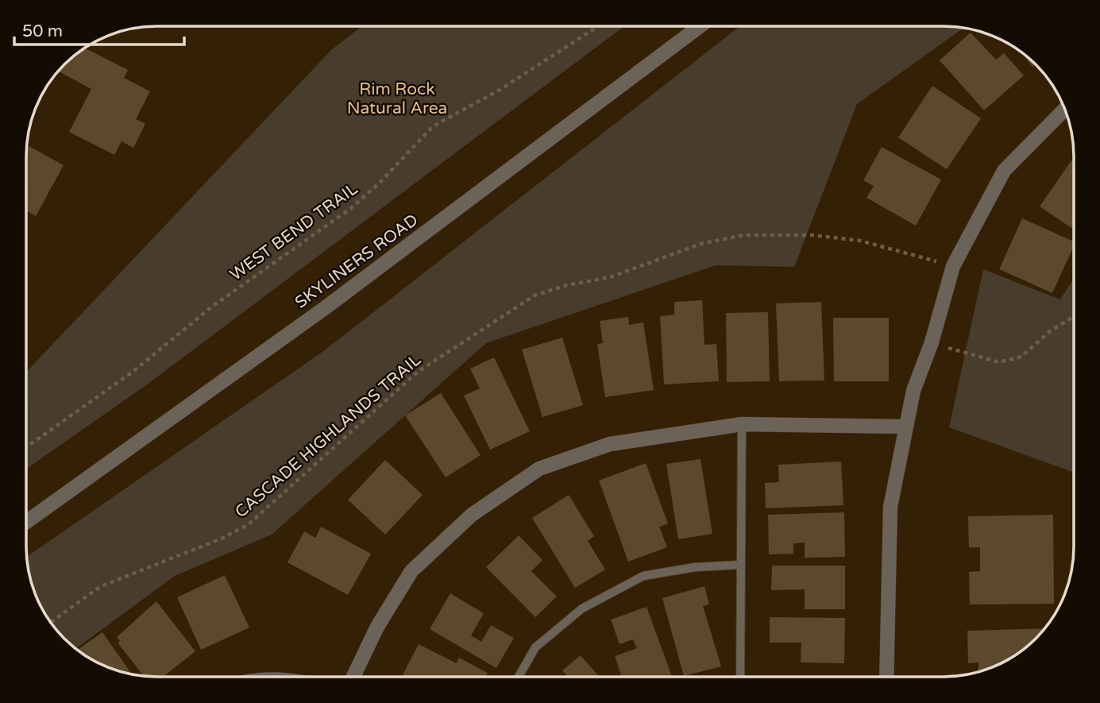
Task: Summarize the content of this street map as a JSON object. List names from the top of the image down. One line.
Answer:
{"streets":{"street":["SKYLINERS ROAD"],"path":["WEST BEND TRAIL","CASCADE HIGHLANDS TRAIL"]},"parks":["Rim Rock Natural Area"],"scale_bar":"50 m"}
